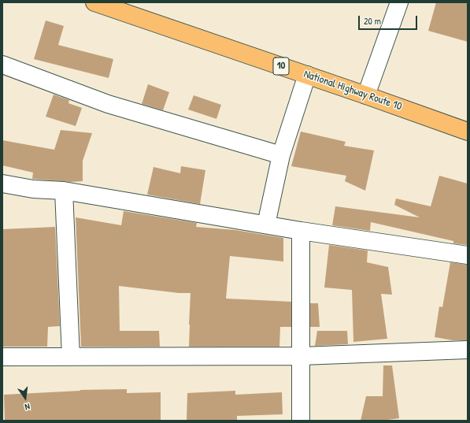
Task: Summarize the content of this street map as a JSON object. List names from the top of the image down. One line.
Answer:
{"streets":{"highway":["10","National Highway Route 10"]},"scale_bar":"20 m","north":"bottom"}
